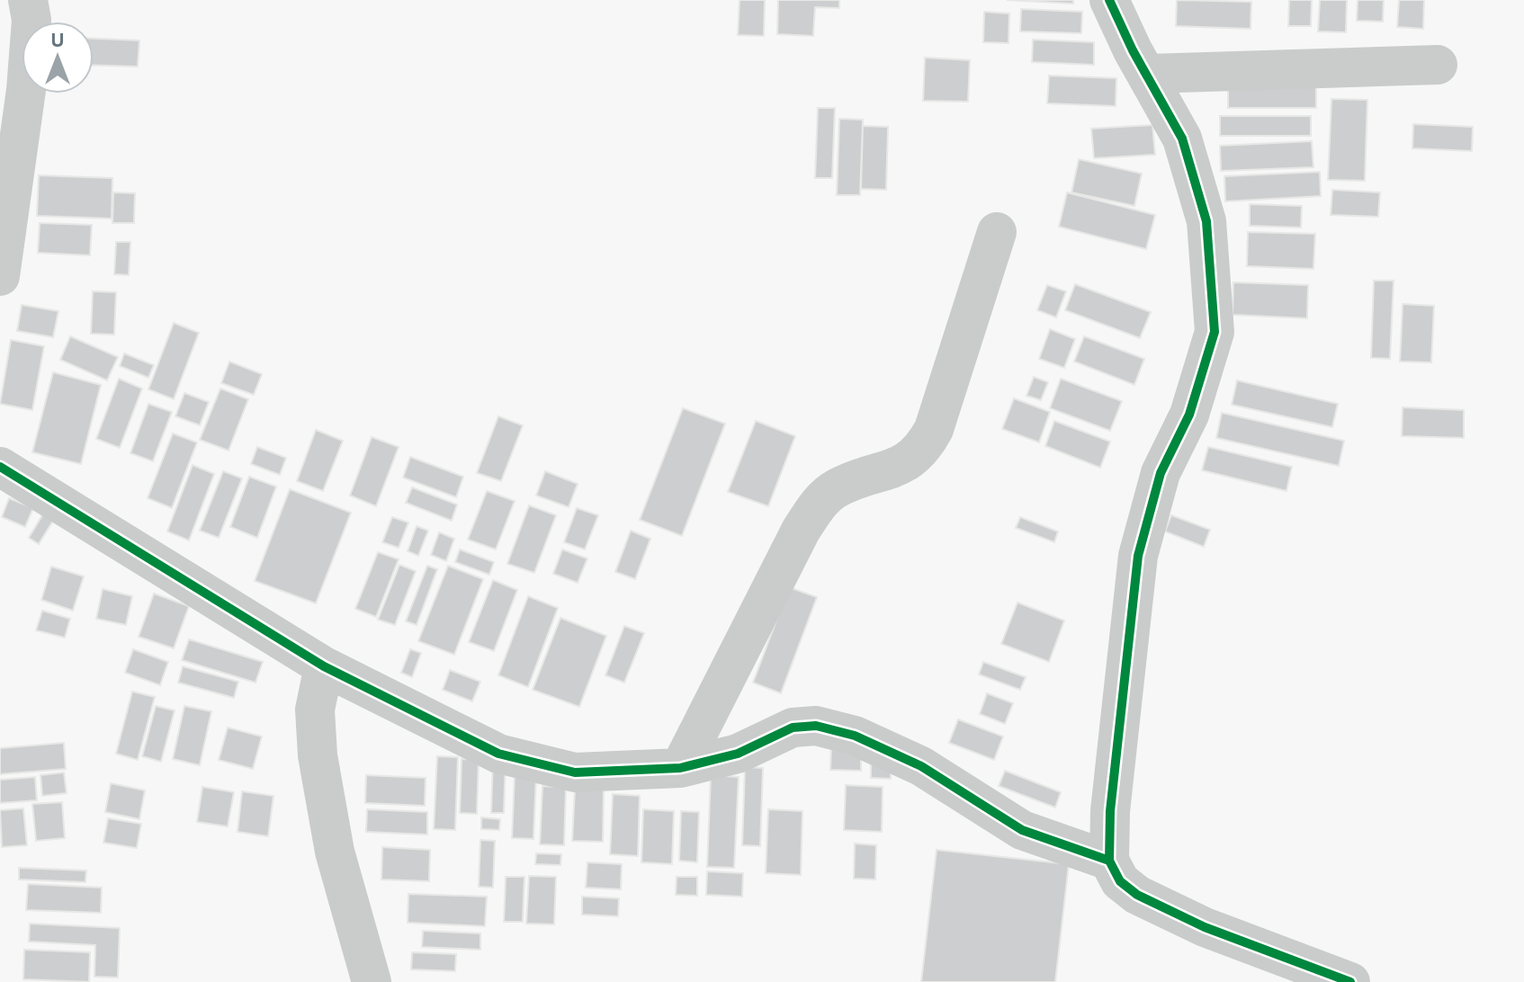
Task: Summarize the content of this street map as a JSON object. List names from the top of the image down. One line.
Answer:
{"north":"top"}
